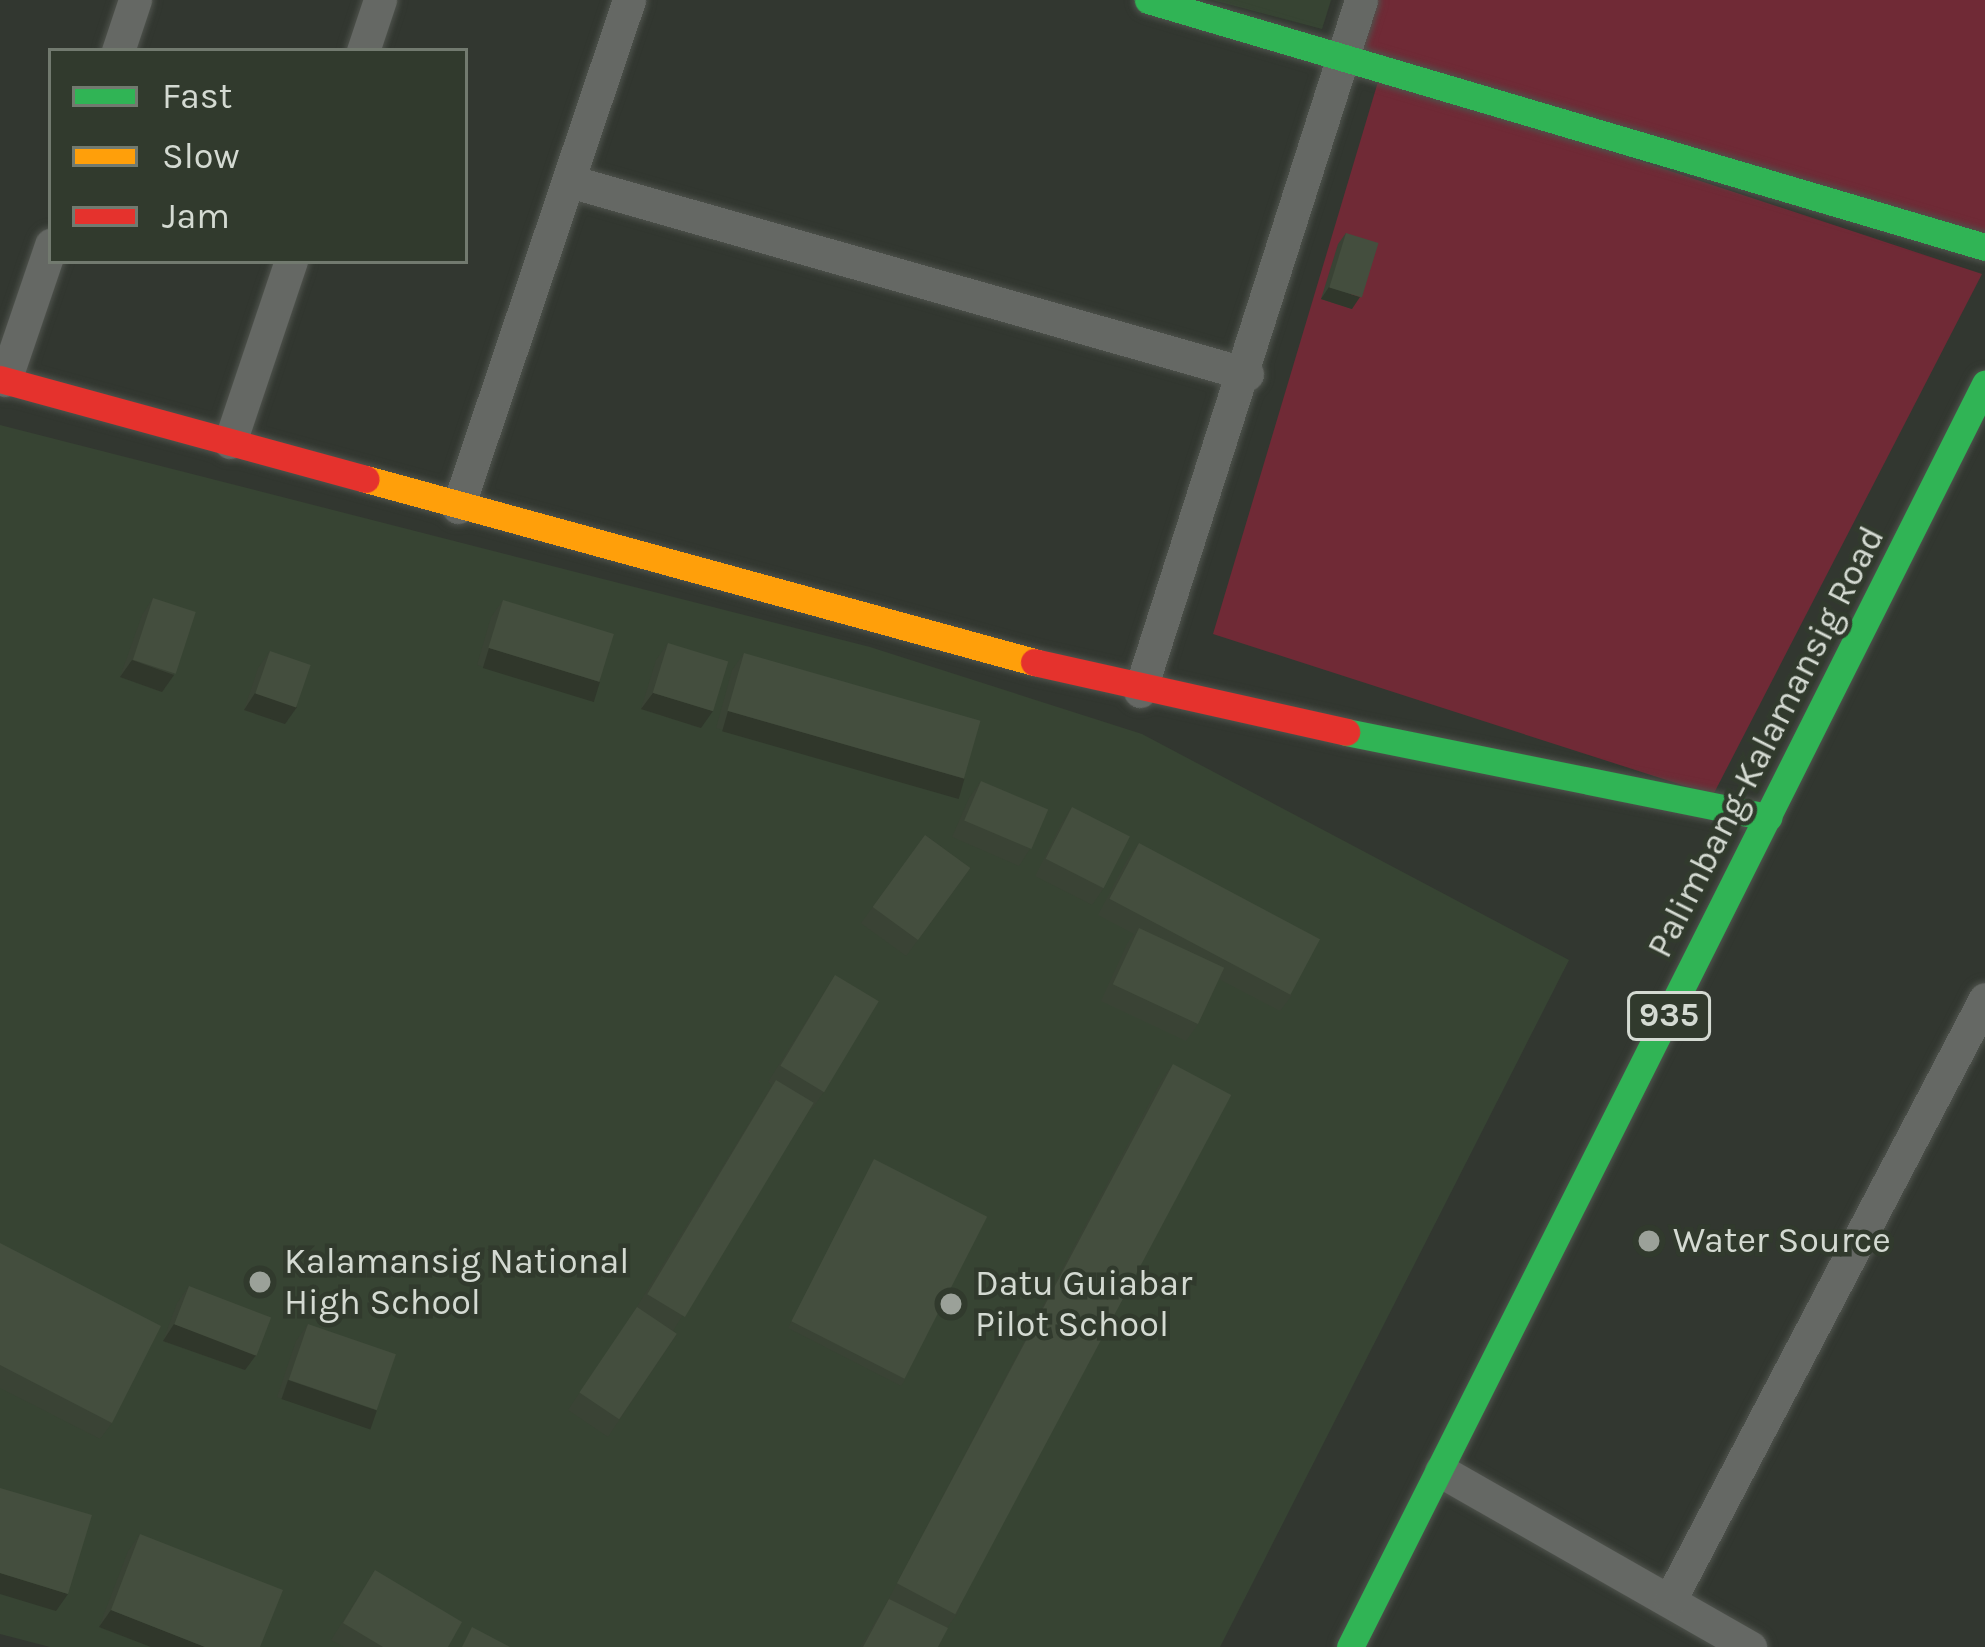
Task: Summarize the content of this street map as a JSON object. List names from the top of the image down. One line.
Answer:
{"streets":{"street":["Palimbang-Kalamansig Road","935"]},"places":["Water Source","Kalamansig National High School","Datu Guiabar Pilot School"],"legend":["Fast","Slow","Jam"]}
